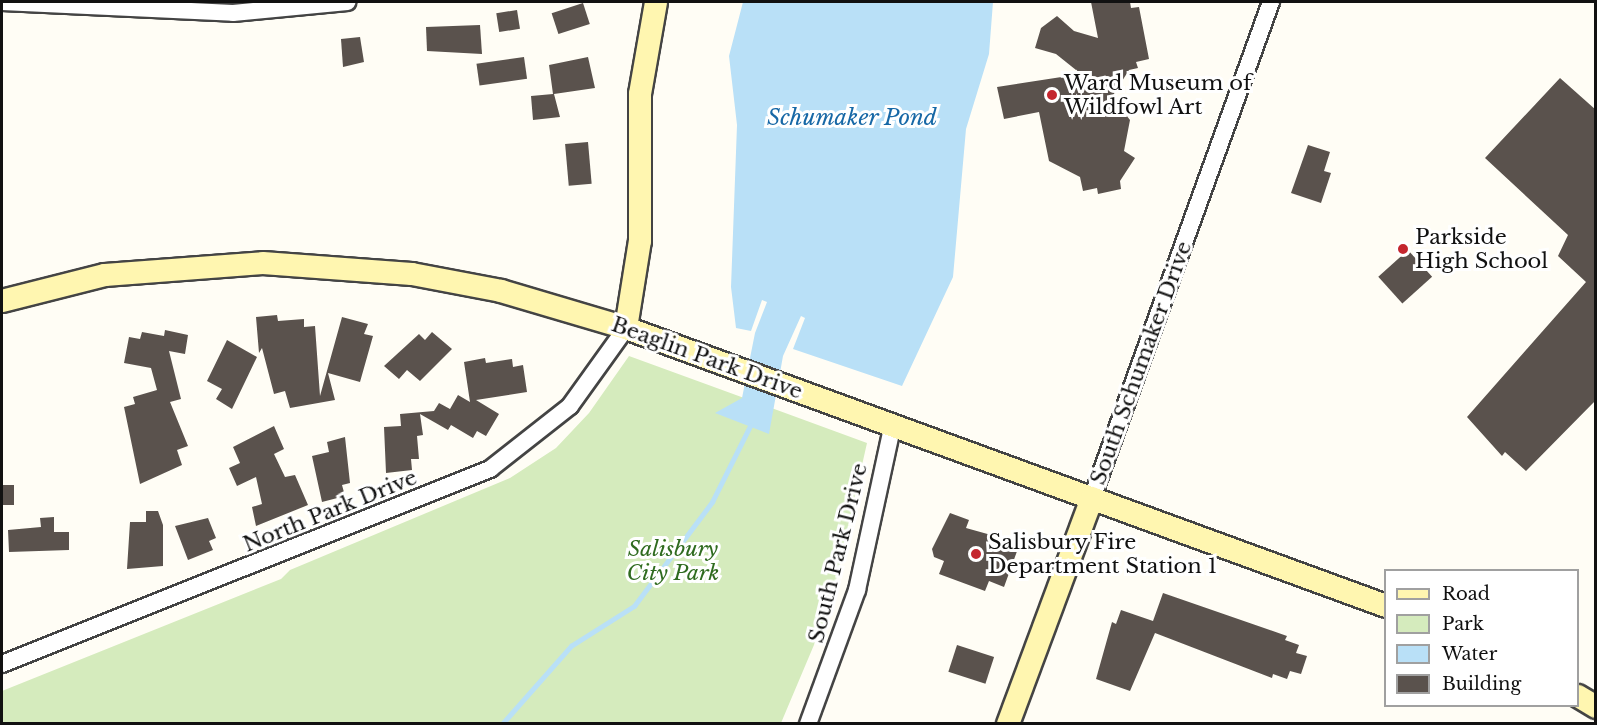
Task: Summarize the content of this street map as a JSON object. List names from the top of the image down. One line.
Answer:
{"streets":{"main road":["Beaglin Park Drive","South Schumaker Drive"],"street":["North Park Drive","South Park Drive"]},"crossings":[["Beaglin Park Drive","South Schumaker Drive"],["Beaglin Park Drive","North Park Drive"],["Beaglin Park Drive","South Park Drive"]],"water":["Schumaker Pond"],"parks":["Salisbury City Park"],"places":["Ward Museum of Wildfowl Art","Parkside High School","Salisbury Fire Department Station 1"],"legend":["Road","Park","Water","Building"]}
